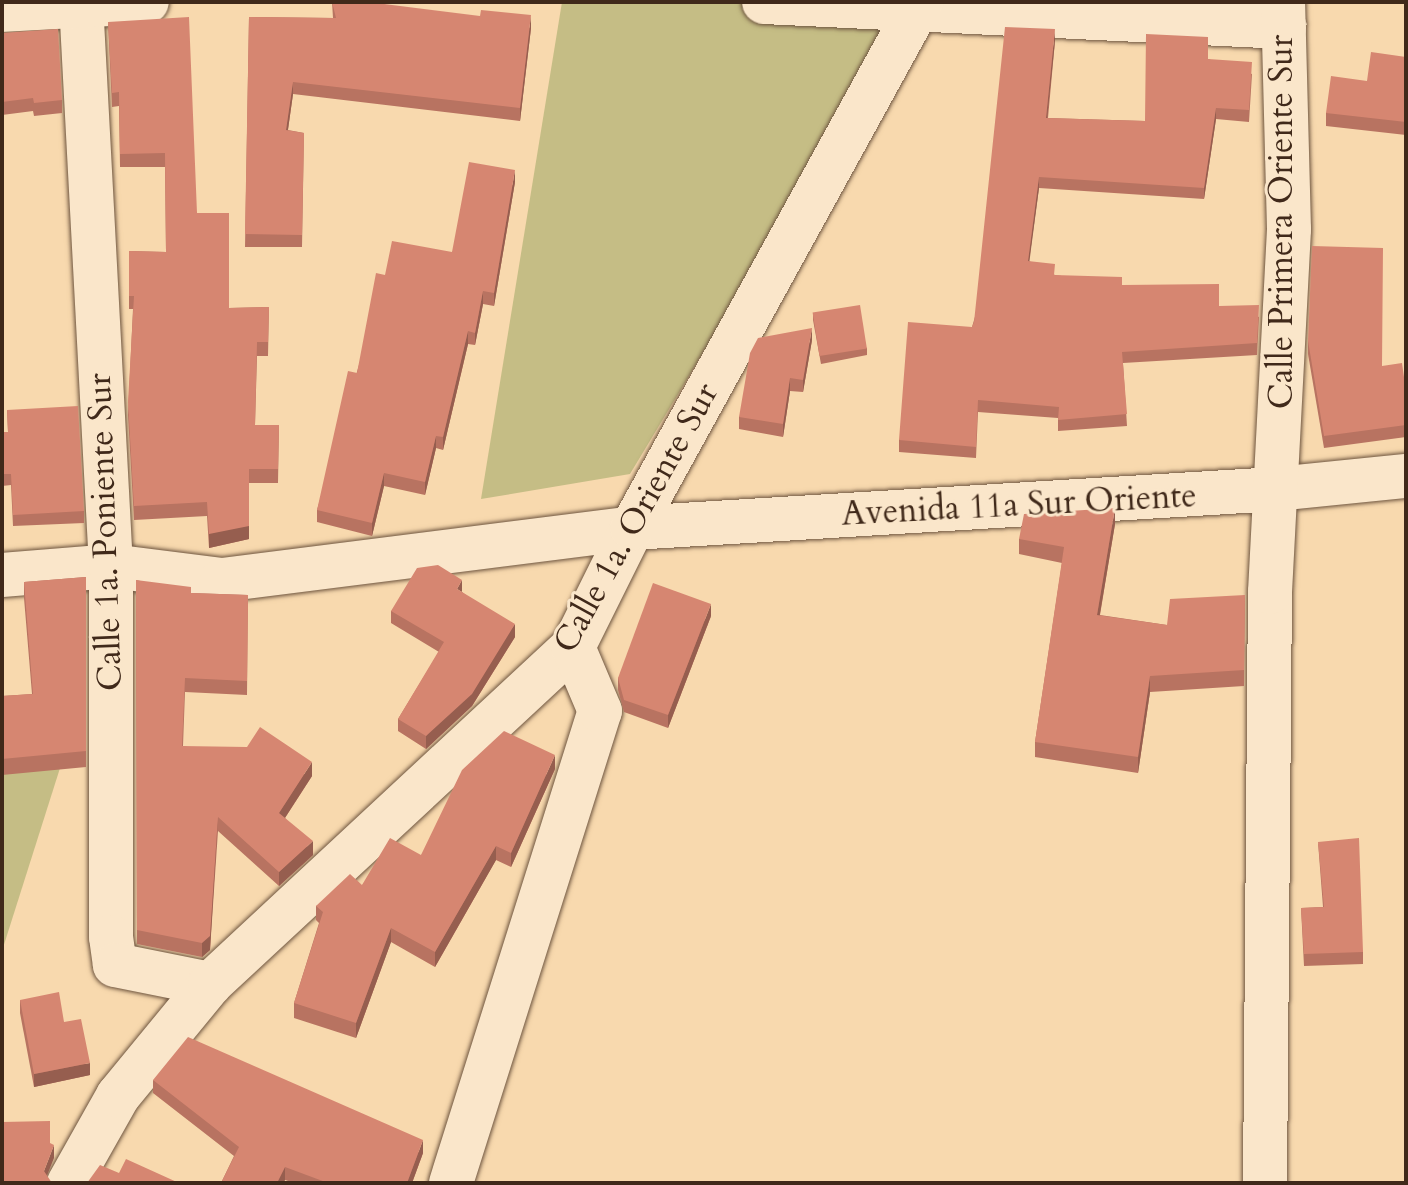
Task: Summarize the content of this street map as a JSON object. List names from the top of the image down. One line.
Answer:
{"streets":{"street":["Calle Primera Oriente Sur","Avenida 11a Sur Oriente","Calle 1a. Oriente Sur","Calle 1a. Poniente Sur"]},"crossings":[["Calle Primera Oriente Sur","Avenida 11a Sur Oriente"],["Avenida 11a Sur Oriente","Calle 1a. Oriente Sur"],["Avenida 11a Sur Oriente","Calle 1a. Poniente Sur"],["Calle 1a. Oriente Sur","Calle 1a. Poniente Sur"]]}
